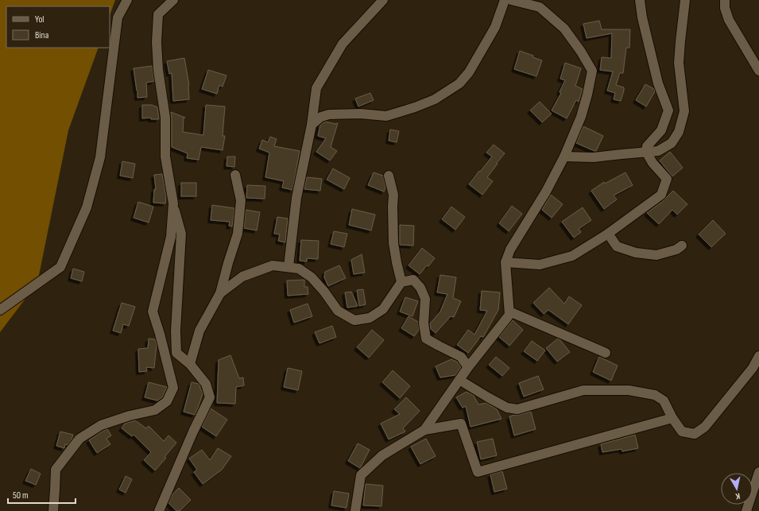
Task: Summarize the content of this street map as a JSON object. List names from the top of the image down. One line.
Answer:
{"legend":["Yol","Bina"],"scale_bar":"50 m","north":"bottom"}
